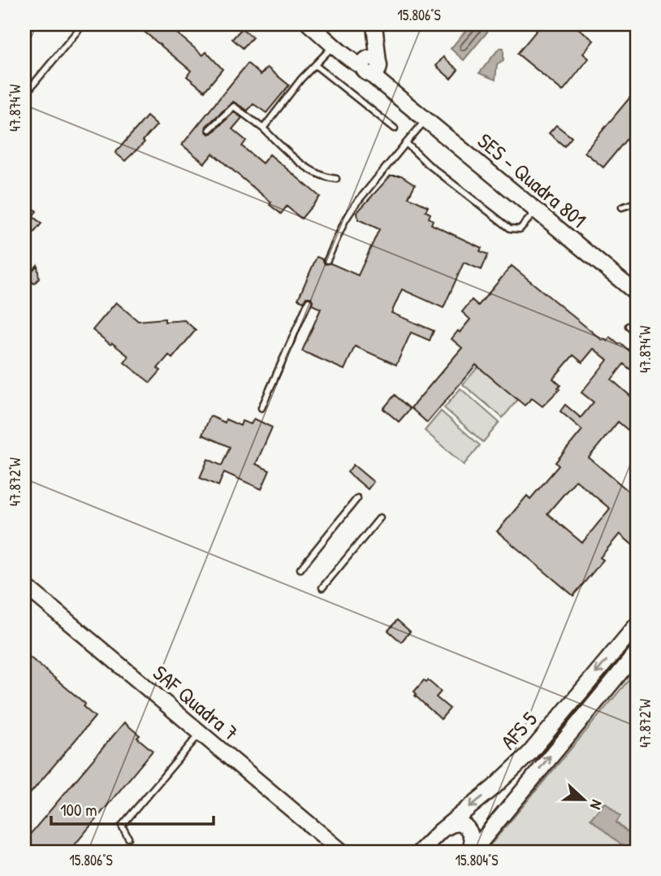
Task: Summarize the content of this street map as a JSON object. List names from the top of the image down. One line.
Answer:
{"streets":{"street":["SES - Quadra 801","SAF Quadra 7","AFS 5"]},"scale_bar":"100 m","north":"right","coordinates":["15.806°S","47.874°W","47.872°W","15.804°S"]}
